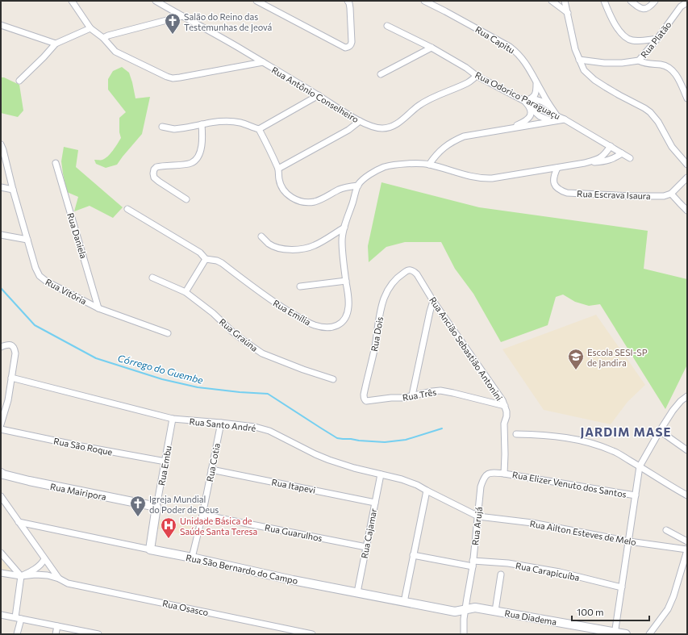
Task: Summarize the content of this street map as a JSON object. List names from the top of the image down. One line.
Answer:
{"streets":{"street":["Rua Capitu","Rua Platão","Rua Antônio Conselheiro","Rua Odorico Paraguaçu","Rua Escrava Isaura","Rua Daniela","Rua Vitória","Rua Emília","Rua Dois","Rua Graúna","Rua Ancião Sebastião Antonini","Rua Três","Rua Santo André","Rua São Roque","Rua Cotia","Rua Embu","Rua Elizer Venuto dos Santos","Rua Itapevi","Rua Mairipora","Rua Arujá","Rua Guarulhos","Rua Ailton Esteves de Melo","Rua Cajamar","Rua São Bernardo do Campo","Rua Carapicuíba","Rua Osasco","Rua Diadema"]},"crossings":[["Rua Capitu","Rua Odorico Paraguaçu"],["Rua Antônio Conselheiro","Rua Odorico Paraguaçu"],["Rua Escrava Isaura","Rua Emília"],["Rua Daniela","Rua Vitória"],["Rua Dois","Rua Ancião Sebastião Antonini"],["Rua Dois","Rua Três"],["Rua Ancião Sebastião Antonini","Rua Três"],["Rua Ancião Sebastião Antonini","Rua Elizer Venuto dos Santos"],["Rua Ancião Sebastião Antonini","Rua Arujá"],["Rua Santo André","Rua Cotia"],["Rua Santo André","Rua Embu"],["Rua Santo André","Rua Arujá"],["Rua Santo André","Rua Ailton Esteves de Melo"],["Rua Santo André","Rua Cajamar"],["Rua São Roque","Rua Embu"],["Rua Cotia","Rua Itapevi"],["Rua Cotia","Rua Guarulhos"],["Rua Cotia","Rua São Bernardo do Campo"],["Rua Embu","Rua Mairipora"],["Rua Embu","Rua São Bernardo do Campo"],["Rua Elizer Venuto dos Santos","Rua Arujá"],["Rua Itapevi","Rua Cajamar"],["Rua Arujá","Rua Ailton Esteves de Melo"],["Rua Arujá","Rua São Bernardo do Campo"],["Rua Arujá","Rua Carapicuíba"],["Rua Arujá","Rua Diadema"],["Rua Guarulhos","Rua Cajamar"],["Rua Cajamar","Rua São Bernardo do Campo"],["Rua São Bernardo do Campo","Rua Diadema"]],"districts":["JARDIM MASE"],"water":["Córrego do Guembe"],"places":{"church":["Salão do Reino das Testemunhas de Jeová","Igreja Mundial do Poder de Deus"],"school or university":["Escola SESI-SP de Jandira"],"hospital":["Unidade Básica de Saúde Santa Teresa"]},"scale_bar":"100 m"}
